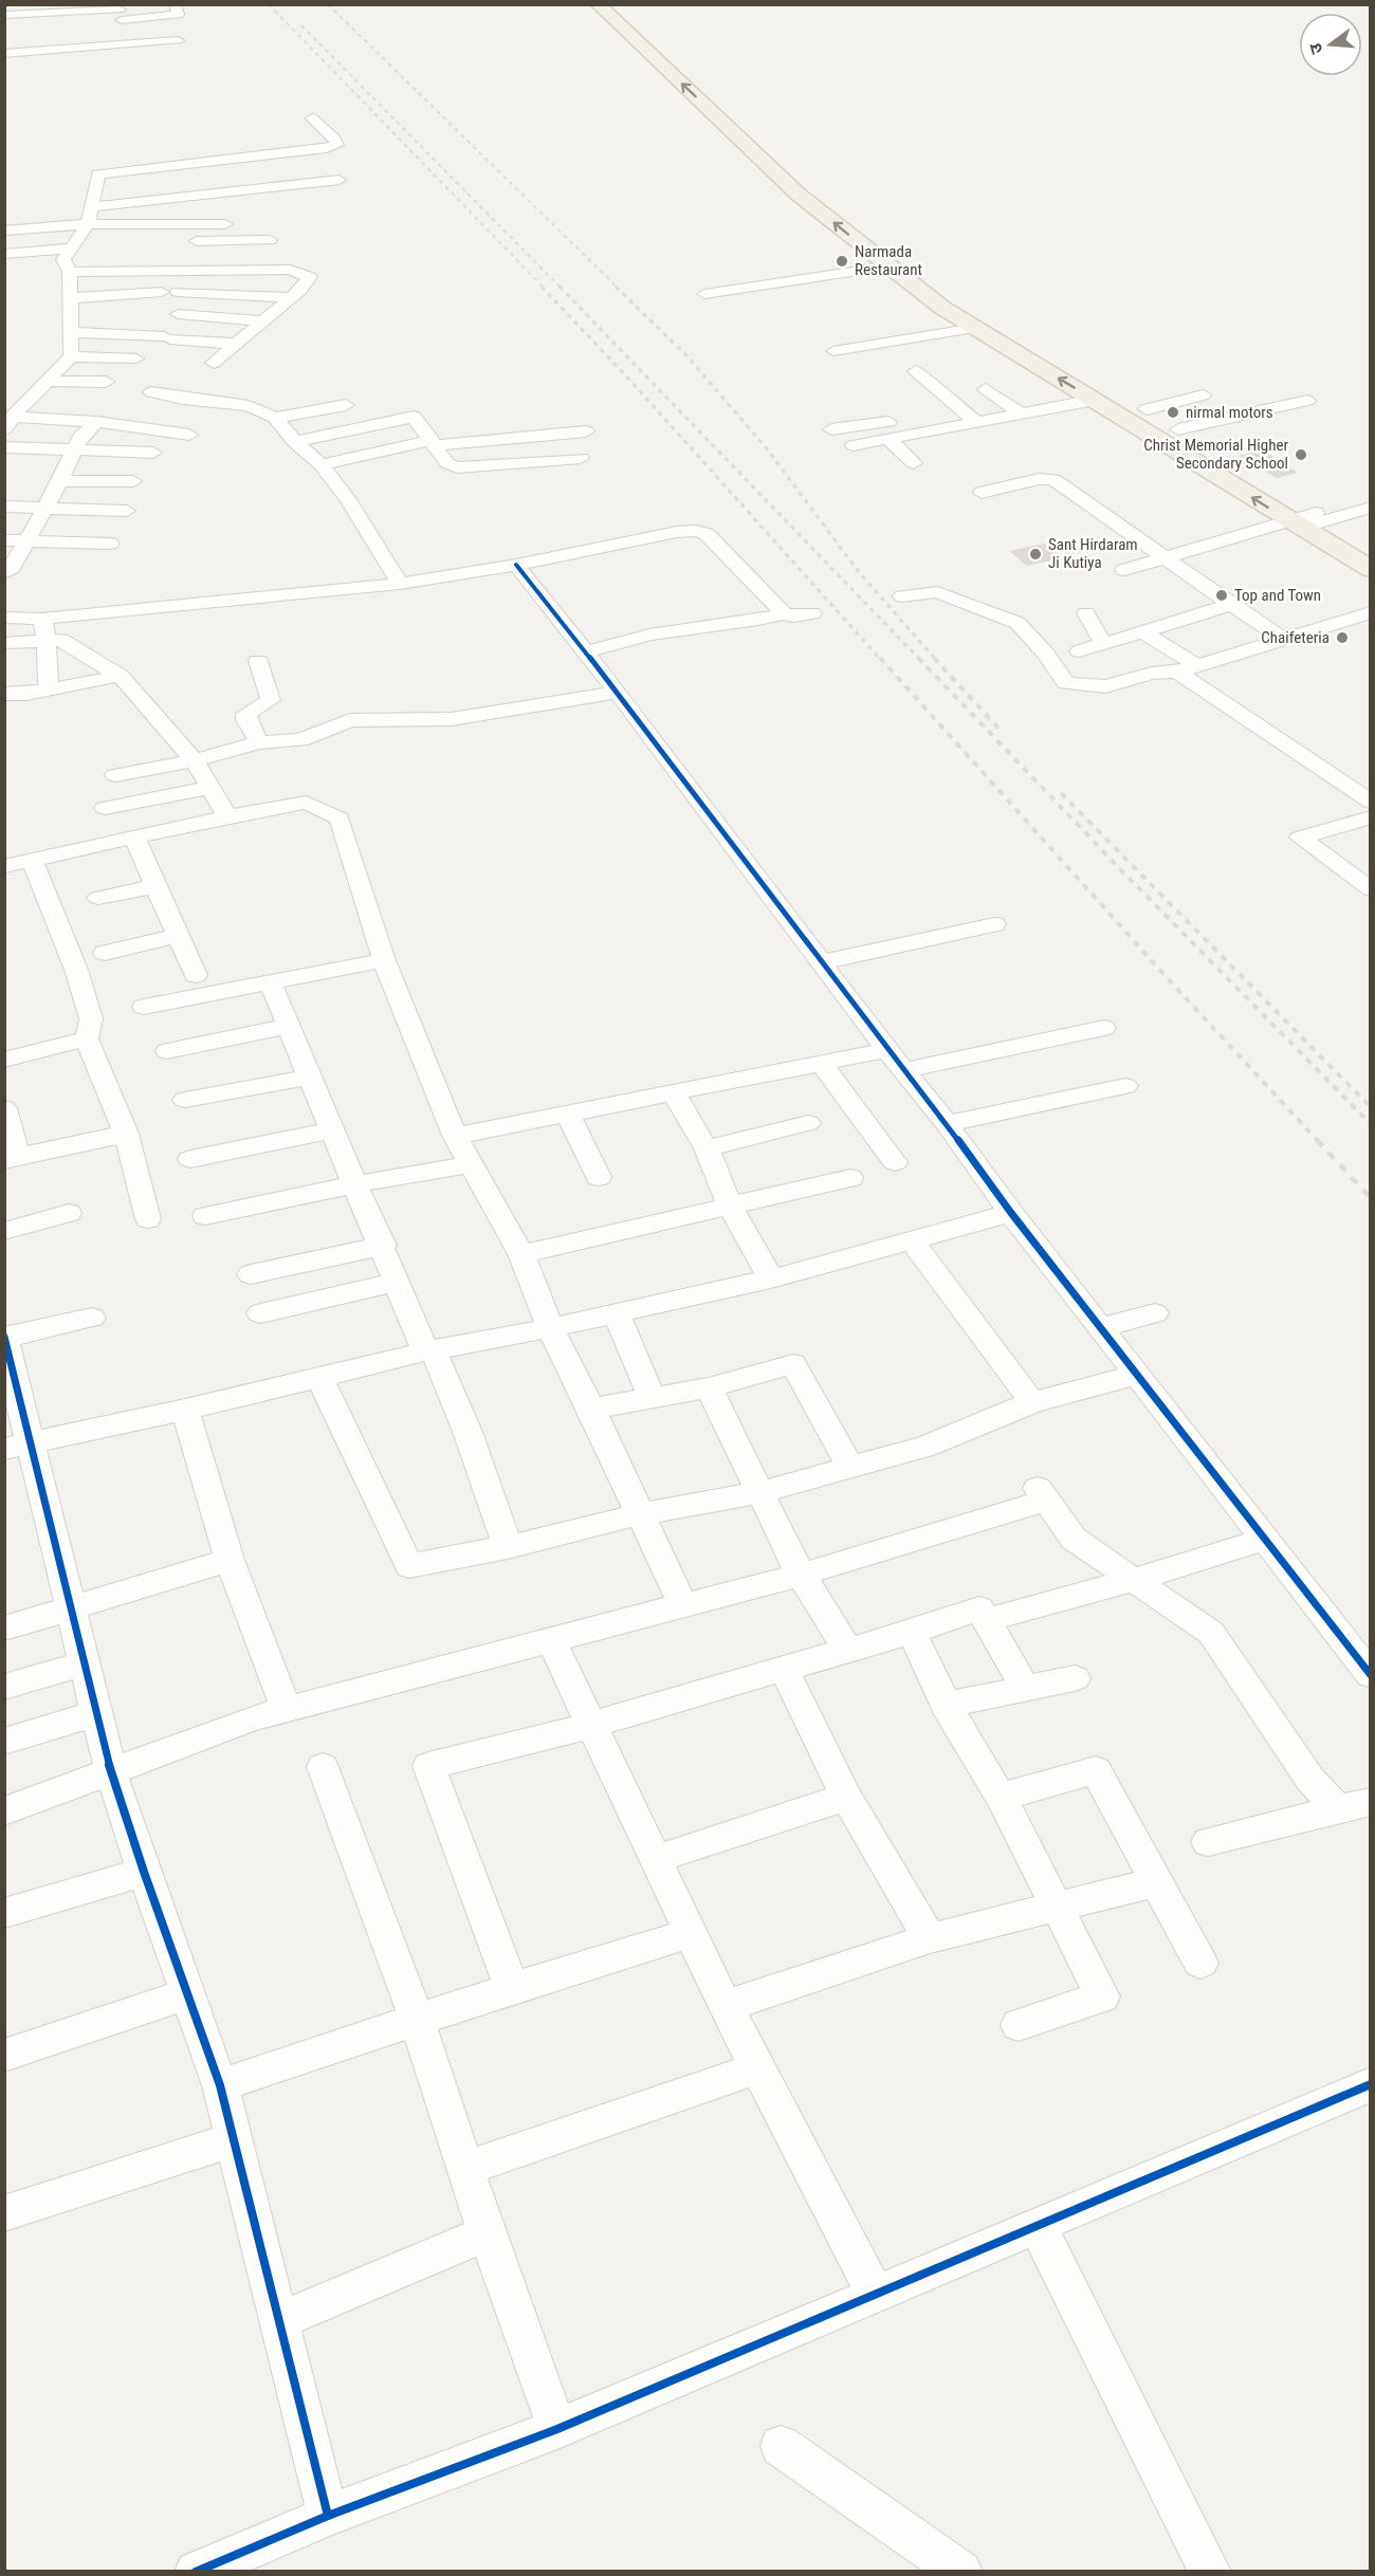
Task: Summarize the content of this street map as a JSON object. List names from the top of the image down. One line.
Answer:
{"places":["Narmada Restaurant","nirmal motors","Christ Memorial Higher Secondary School","Sant Hirdaram Ji Kutiya","Top and Town","Chaifeteria"],"north":"left"}
